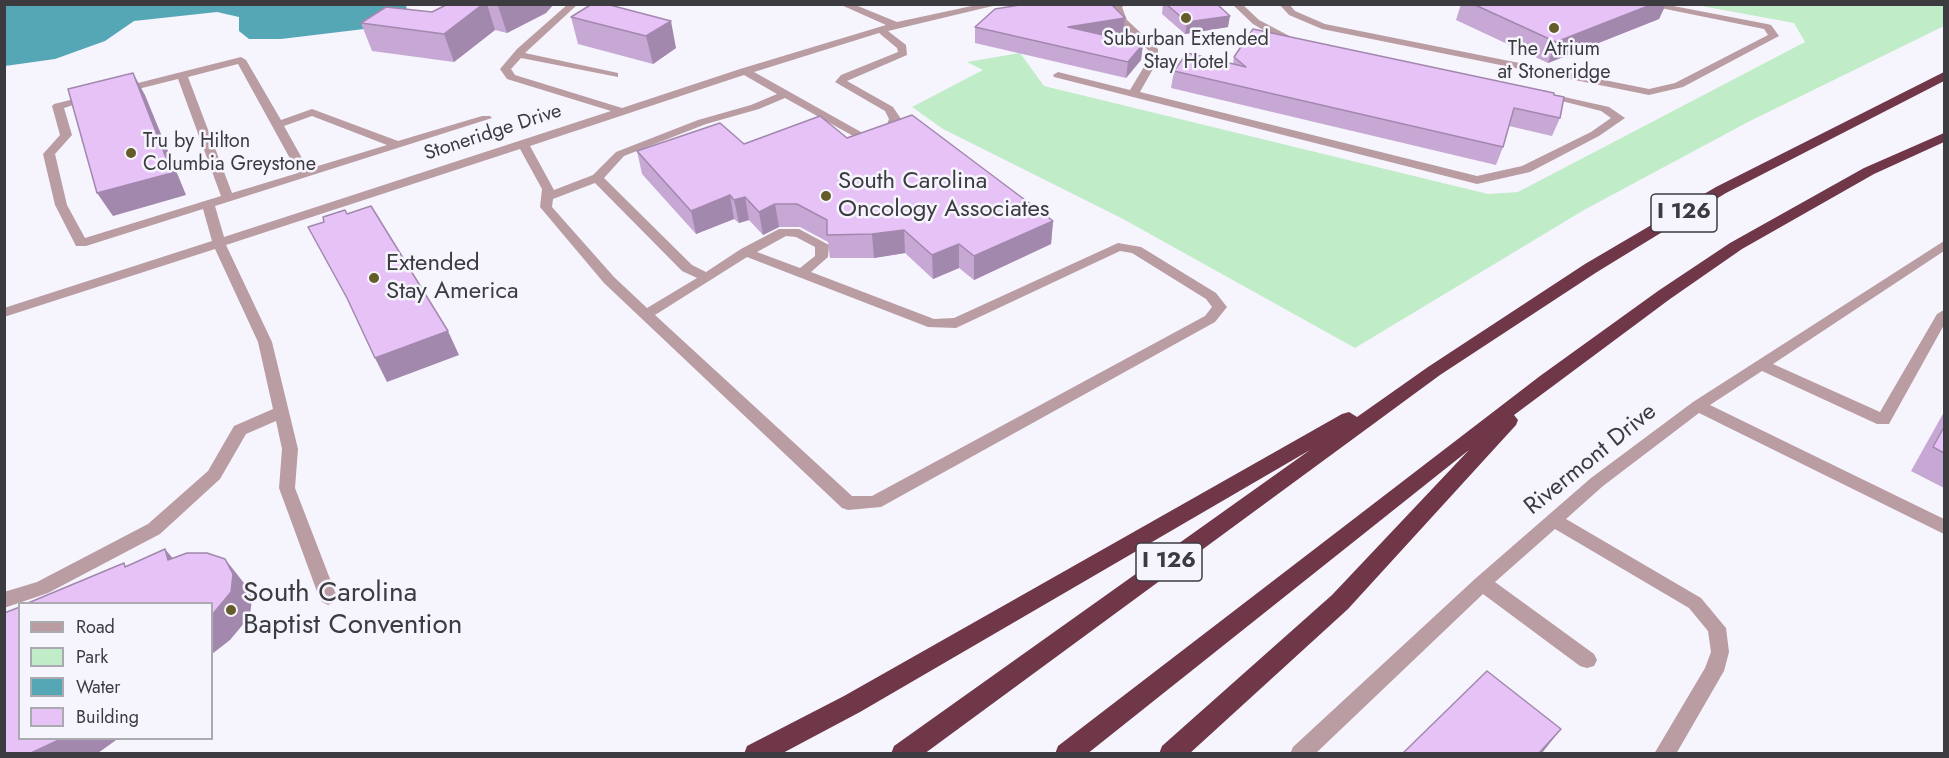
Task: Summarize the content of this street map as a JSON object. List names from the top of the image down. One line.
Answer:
{"streets":{"highway":["I 126"],"street":["Stoneridge Drive","Rivermont Drive"]},"places":["Suburban Extended Stay Hotel","The Atrium at Stoneridge","Tru by Hilton Columbia Greystone","South Carolina Oncology Associates","Extended Stay America","South Carolina Baptist Convention"],"legend":["Road","Park","Water","Building"]}
